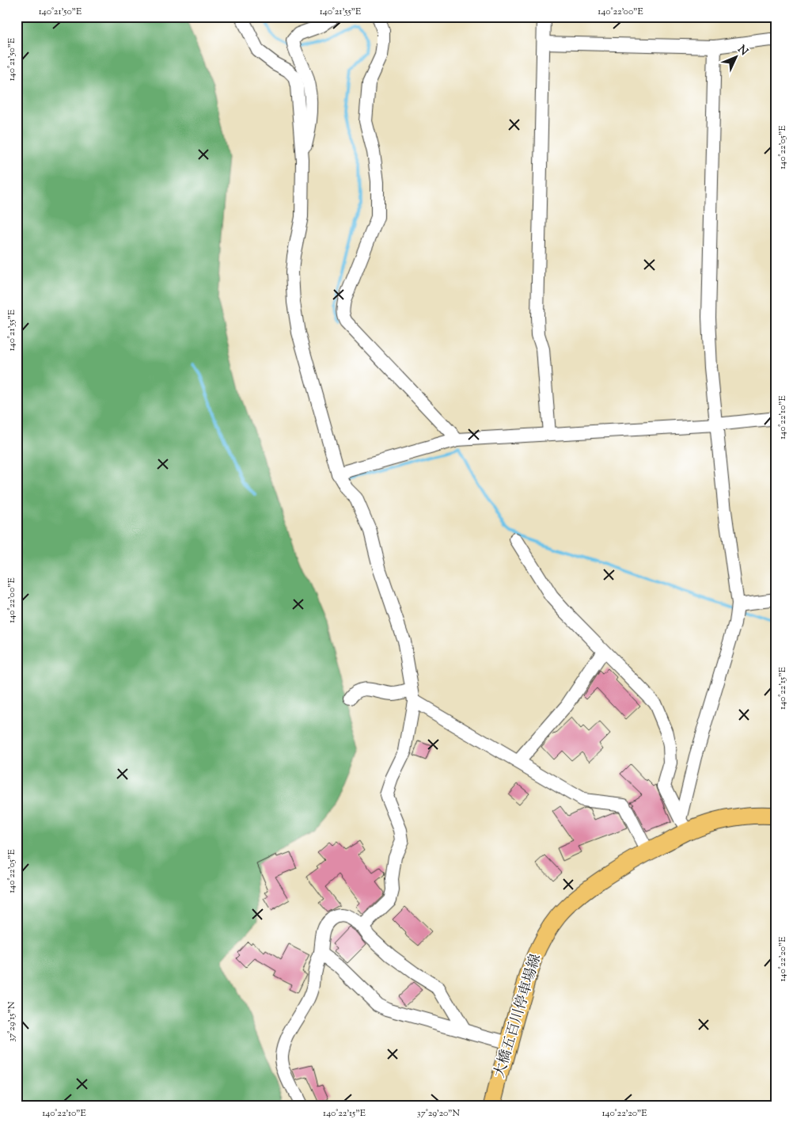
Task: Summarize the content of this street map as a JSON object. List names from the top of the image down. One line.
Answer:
{"streets":{"main road":["大橋五百川停車場線"]},"north":"top right","coordinates":["140°21'50\"E","140°21'55\"E","140°22'00\"E","140°22'05\"E","140°22'10\"E","140°22'15\"E","140°22'20\"E","37°29'15\"N","37°29'20\"N"]}
